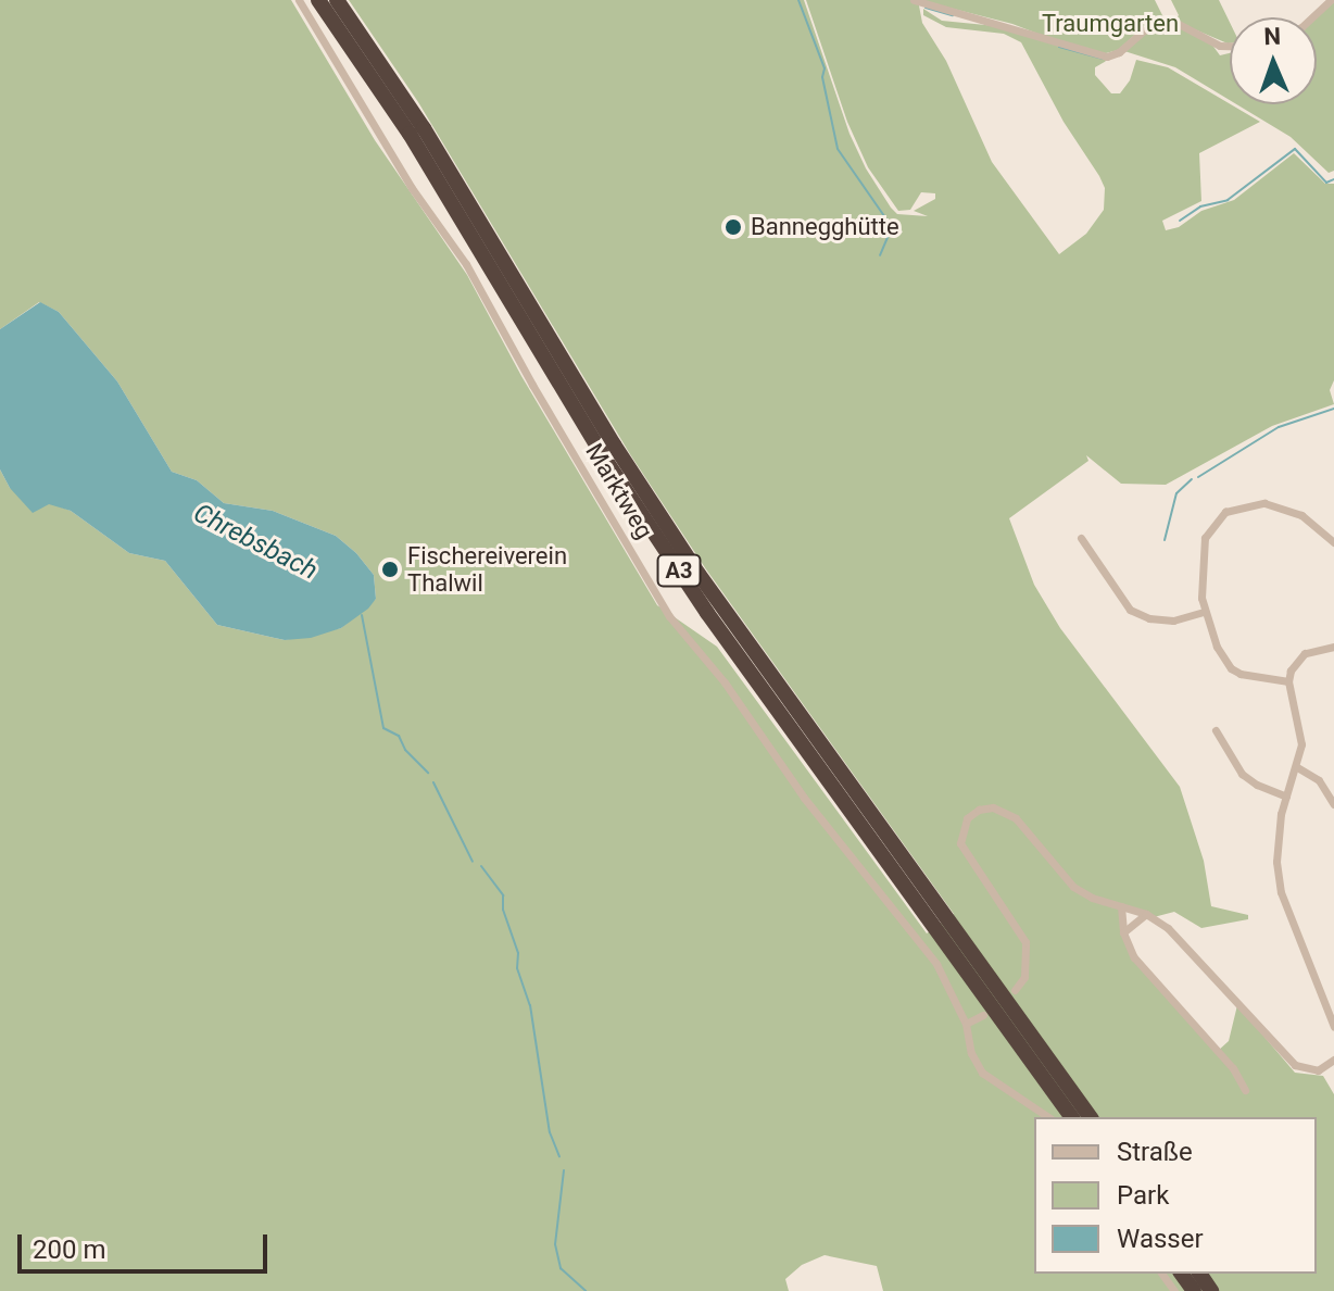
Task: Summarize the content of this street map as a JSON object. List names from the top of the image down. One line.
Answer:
{"streets":{"highway":["A3"],"street":["Marktweg"]},"water":["Chrebsbach"],"parks":["Traumgarten"],"places":["Bannegghütte","Fischereiverein Thalwil"],"legend":["Straße","Park","Wasser"],"scale_bar":"200 m","north":"top"}
